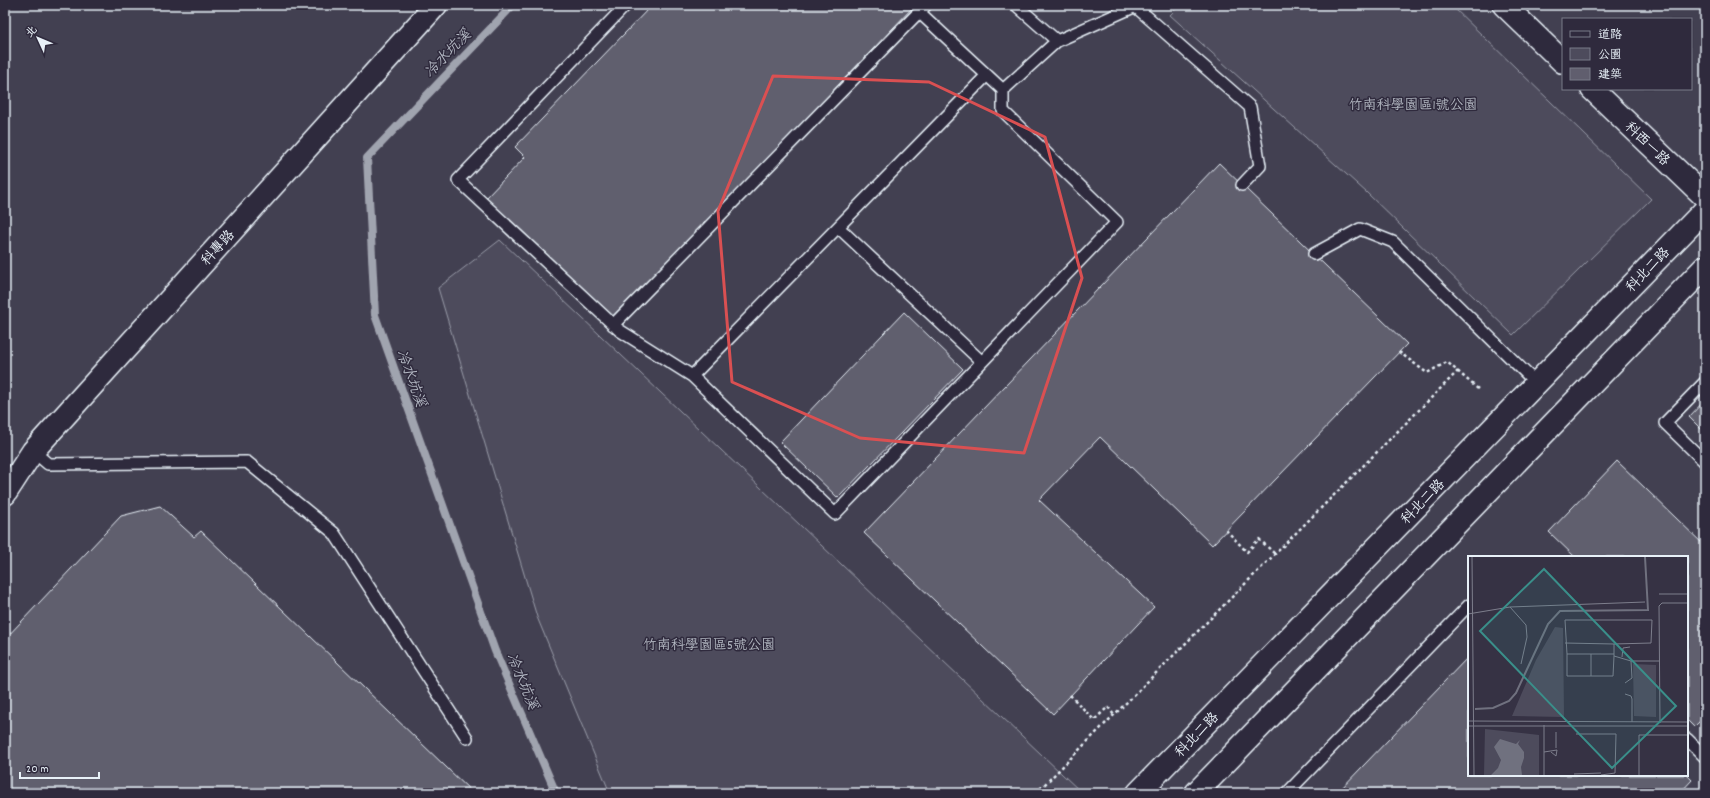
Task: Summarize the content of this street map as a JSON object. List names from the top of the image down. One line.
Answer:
{"streets":{"street":["科西一路","科專路","科北二路"]},"water":["冷水坑溪"],"parks":["竹南科學園區1號公園","竹南科學園區5號公園"],"legend":["道路","公園","建築"],"scale_bar":"20 m","north":"top left"}
